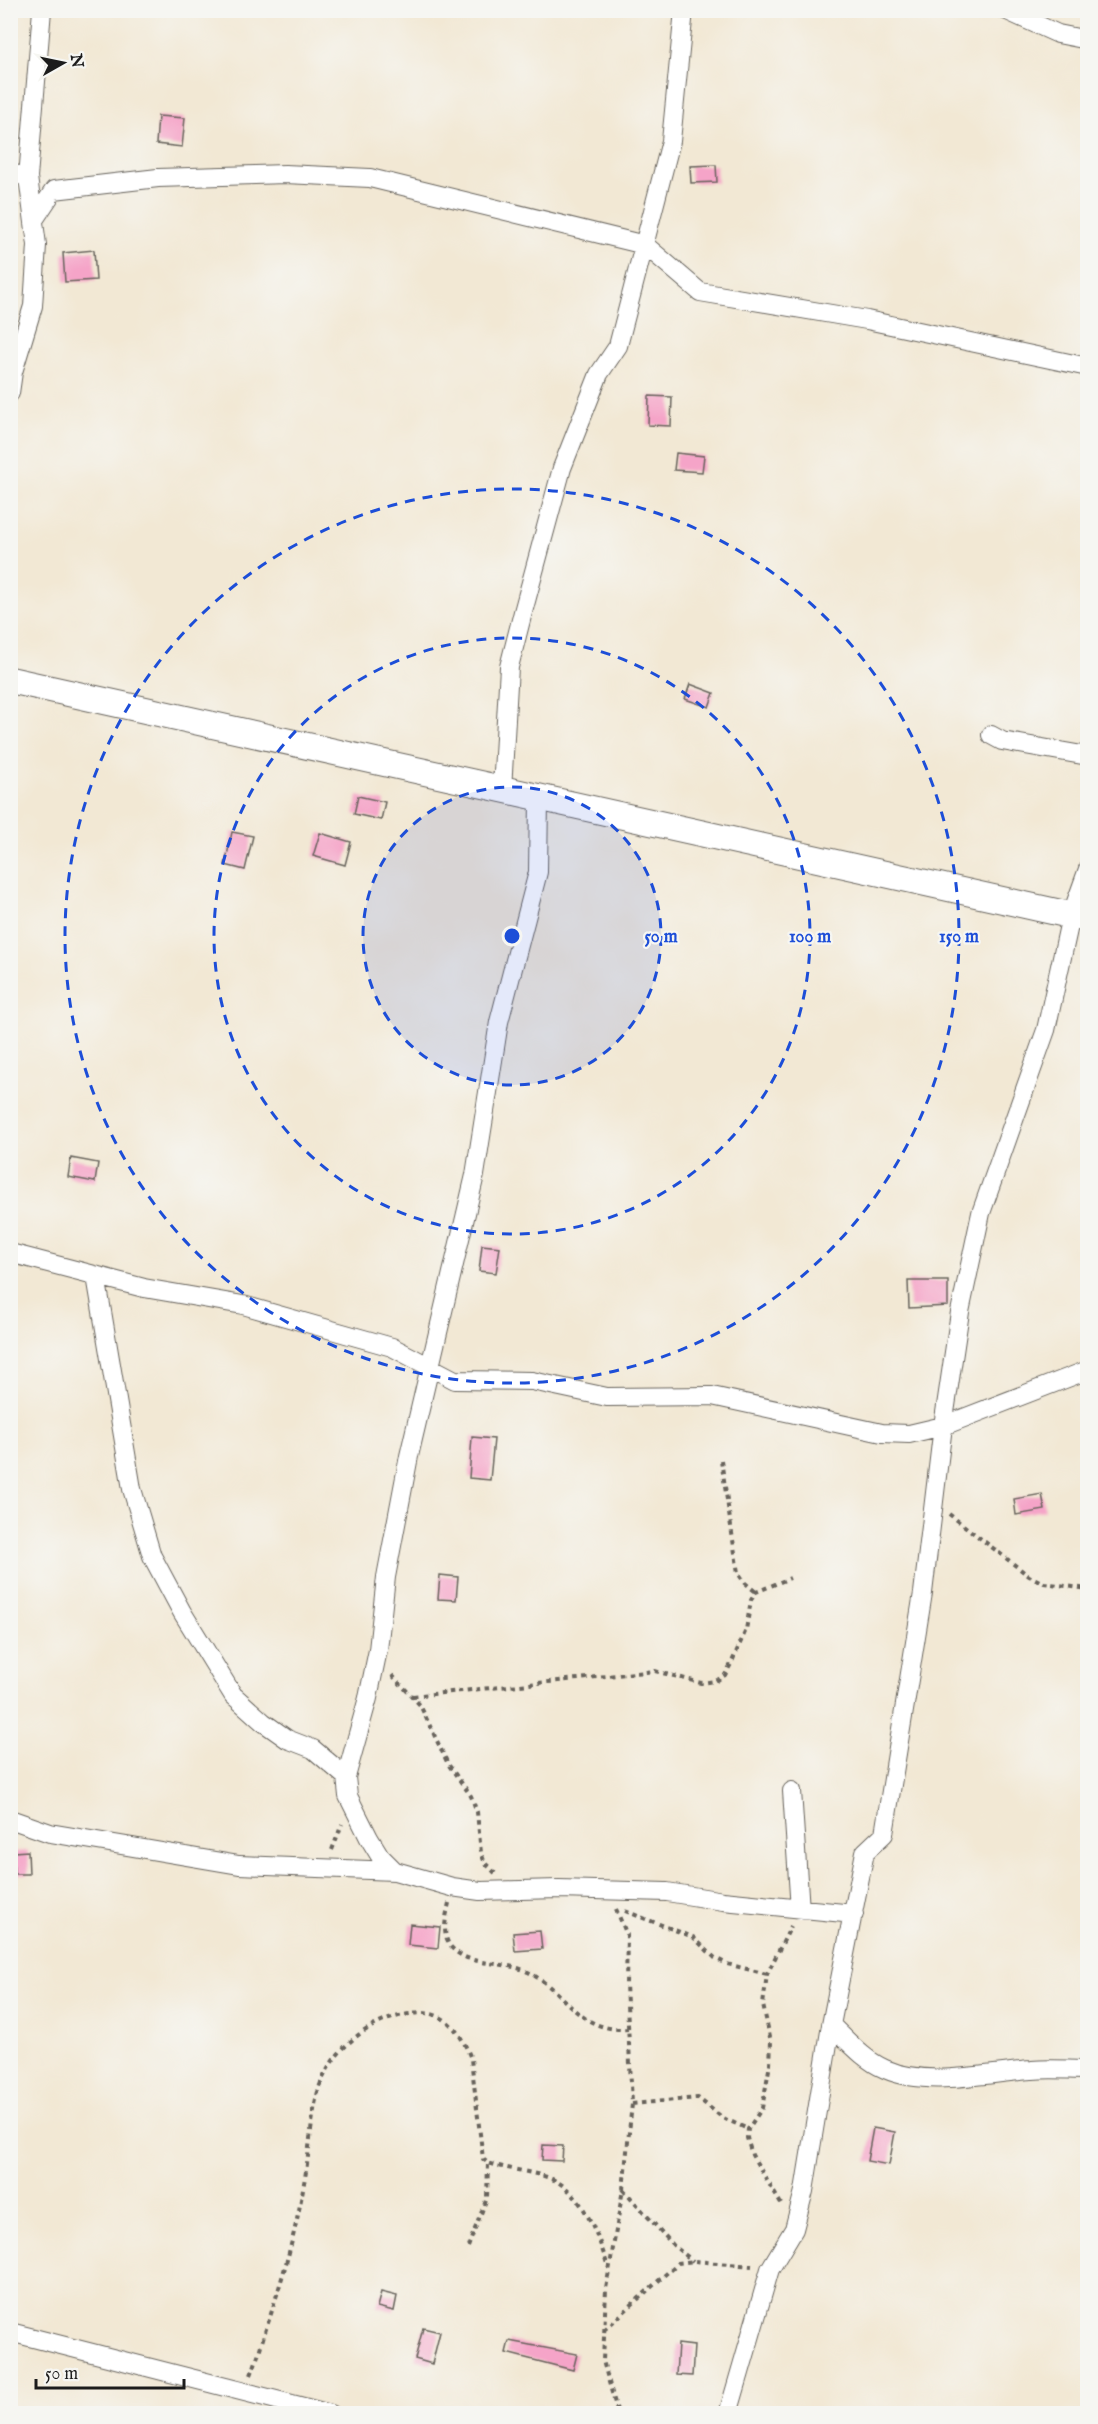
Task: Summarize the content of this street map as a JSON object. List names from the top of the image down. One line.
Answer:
{"scale_bar":"50 m","north":"right","rings":["50 m","100 m","150 m"]}
